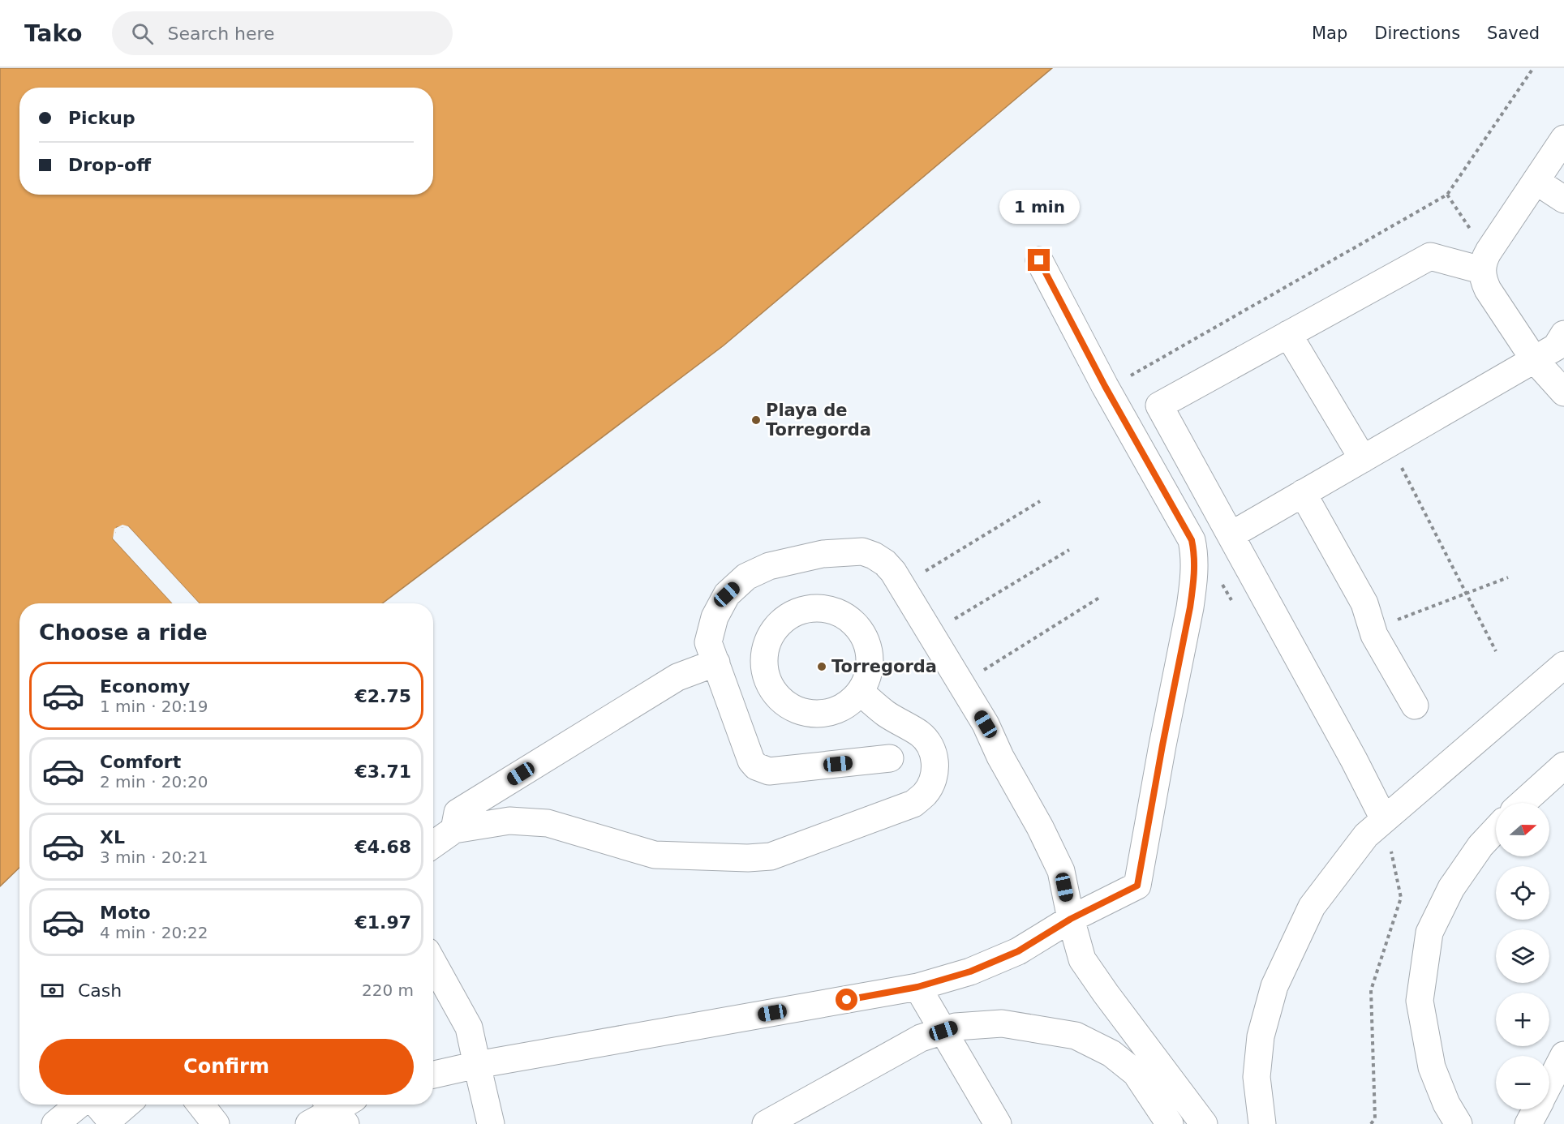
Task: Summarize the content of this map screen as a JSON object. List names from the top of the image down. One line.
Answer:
{"places":["Playa de Torregorda","Torregorda"],"north":"right","page":{"header":"Tako","search":"Search here","nav":["Map","Directions","Saved"],"banner":["Pickup","Drop-off"],"bubble":"1 min","heading":"Choose a ride","list":[{"name":"Economy","note":"1 min · 20:19","value":"€2.75"},{"name":"Comfort","note":"2 min · 20:20","value":"€3.71"},{"name":"XL","note":"3 min · 20:21","value":"€4.68"},{"name":"Moto","note":"4 min · 20:22","value":"€1.97"}],"map_buttons":["+","−"],"pay":["Cash","220 m"],"buttons":"Confirm"}}
